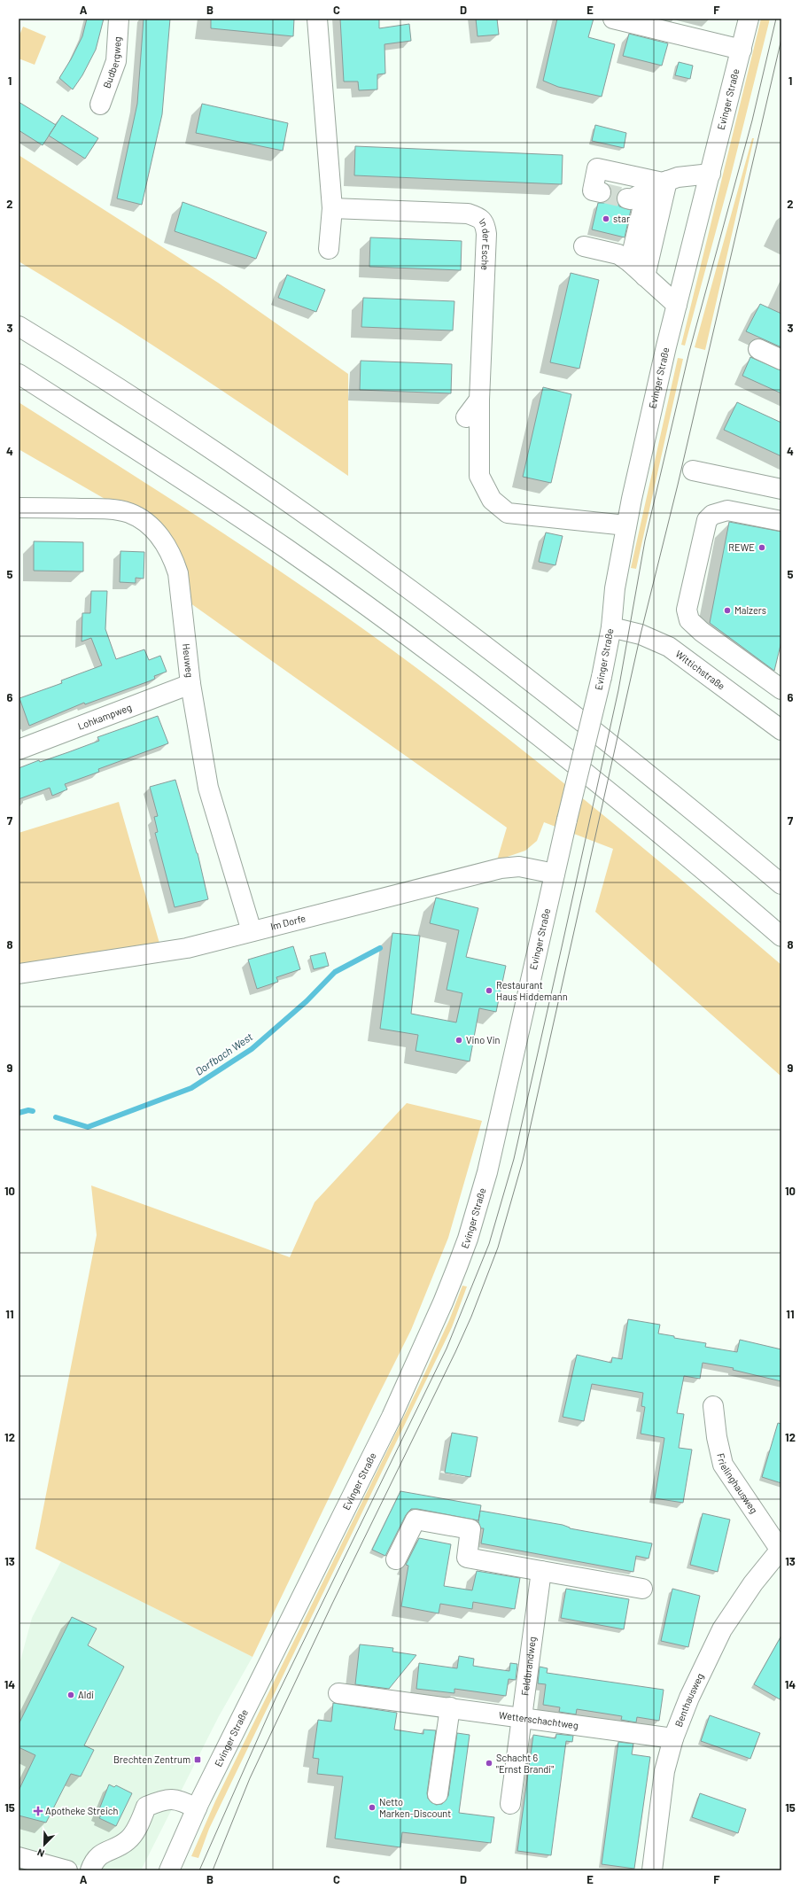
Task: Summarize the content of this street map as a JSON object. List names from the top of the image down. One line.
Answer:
{"streets":{"main road":["Budbergweg","Evinger Straße","In der Esche","Heuweg","Wittichstraße","Lohkampweg","Im Dorfe","Frielinghausweg","Feldbrandweg","Benthausweg","Wetterschachtweg"]},"crossings":[["Evinger Straße","Wittichstraße"],["Evinger Straße","Im Dorfe"],["Heuweg","Lohkampweg"],["Heuweg","Im Dorfe"],["Frielinghausweg","Benthausweg"],["Feldbrandweg","Wetterschachtweg"],["Benthausweg","Wetterschachtweg"]],"water":["Dorfbach West"],"places":{"other":["star","REWE","Malzers","Restaurant Haus Hiddemann","Vino Vin","Aldi","Schacht 6 \"Ernst Brandi\"","Netto Marken-Discount"],"transit":["Brechten Zentrum"],"health":["Apotheke Streich"]},"north":"bottom left","grid":{"columns":["A","B","C","D","E","F"],"rows":["1","2","3","4","5","6","7","8","9","10","11","12","13","14","15"]}}
